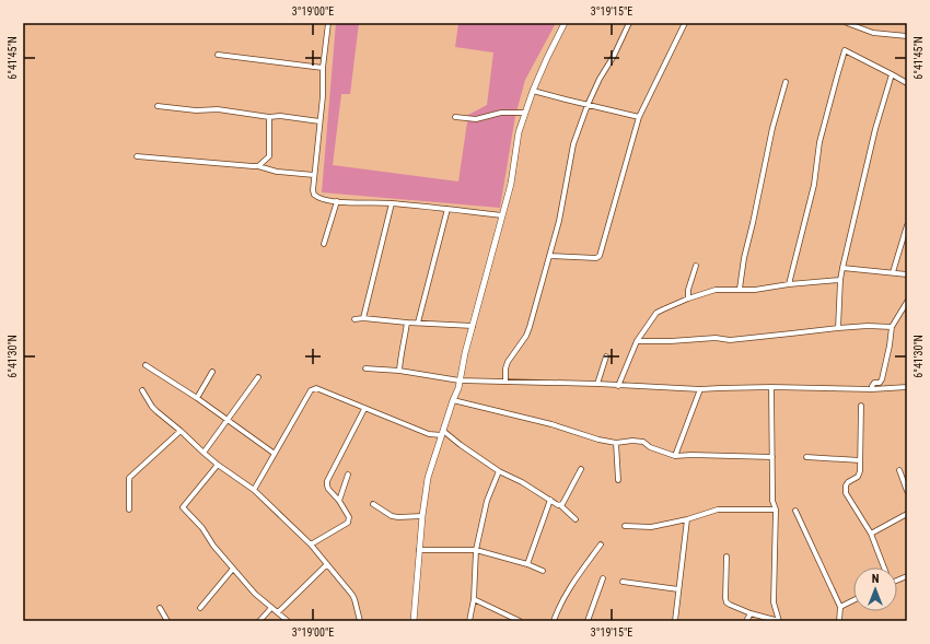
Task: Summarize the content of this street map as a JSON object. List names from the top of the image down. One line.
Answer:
{"north":"top","coordinates":["3°19'00\"E","3°19'15\"E","6°41'45\"N","6°41'30\"N"]}
